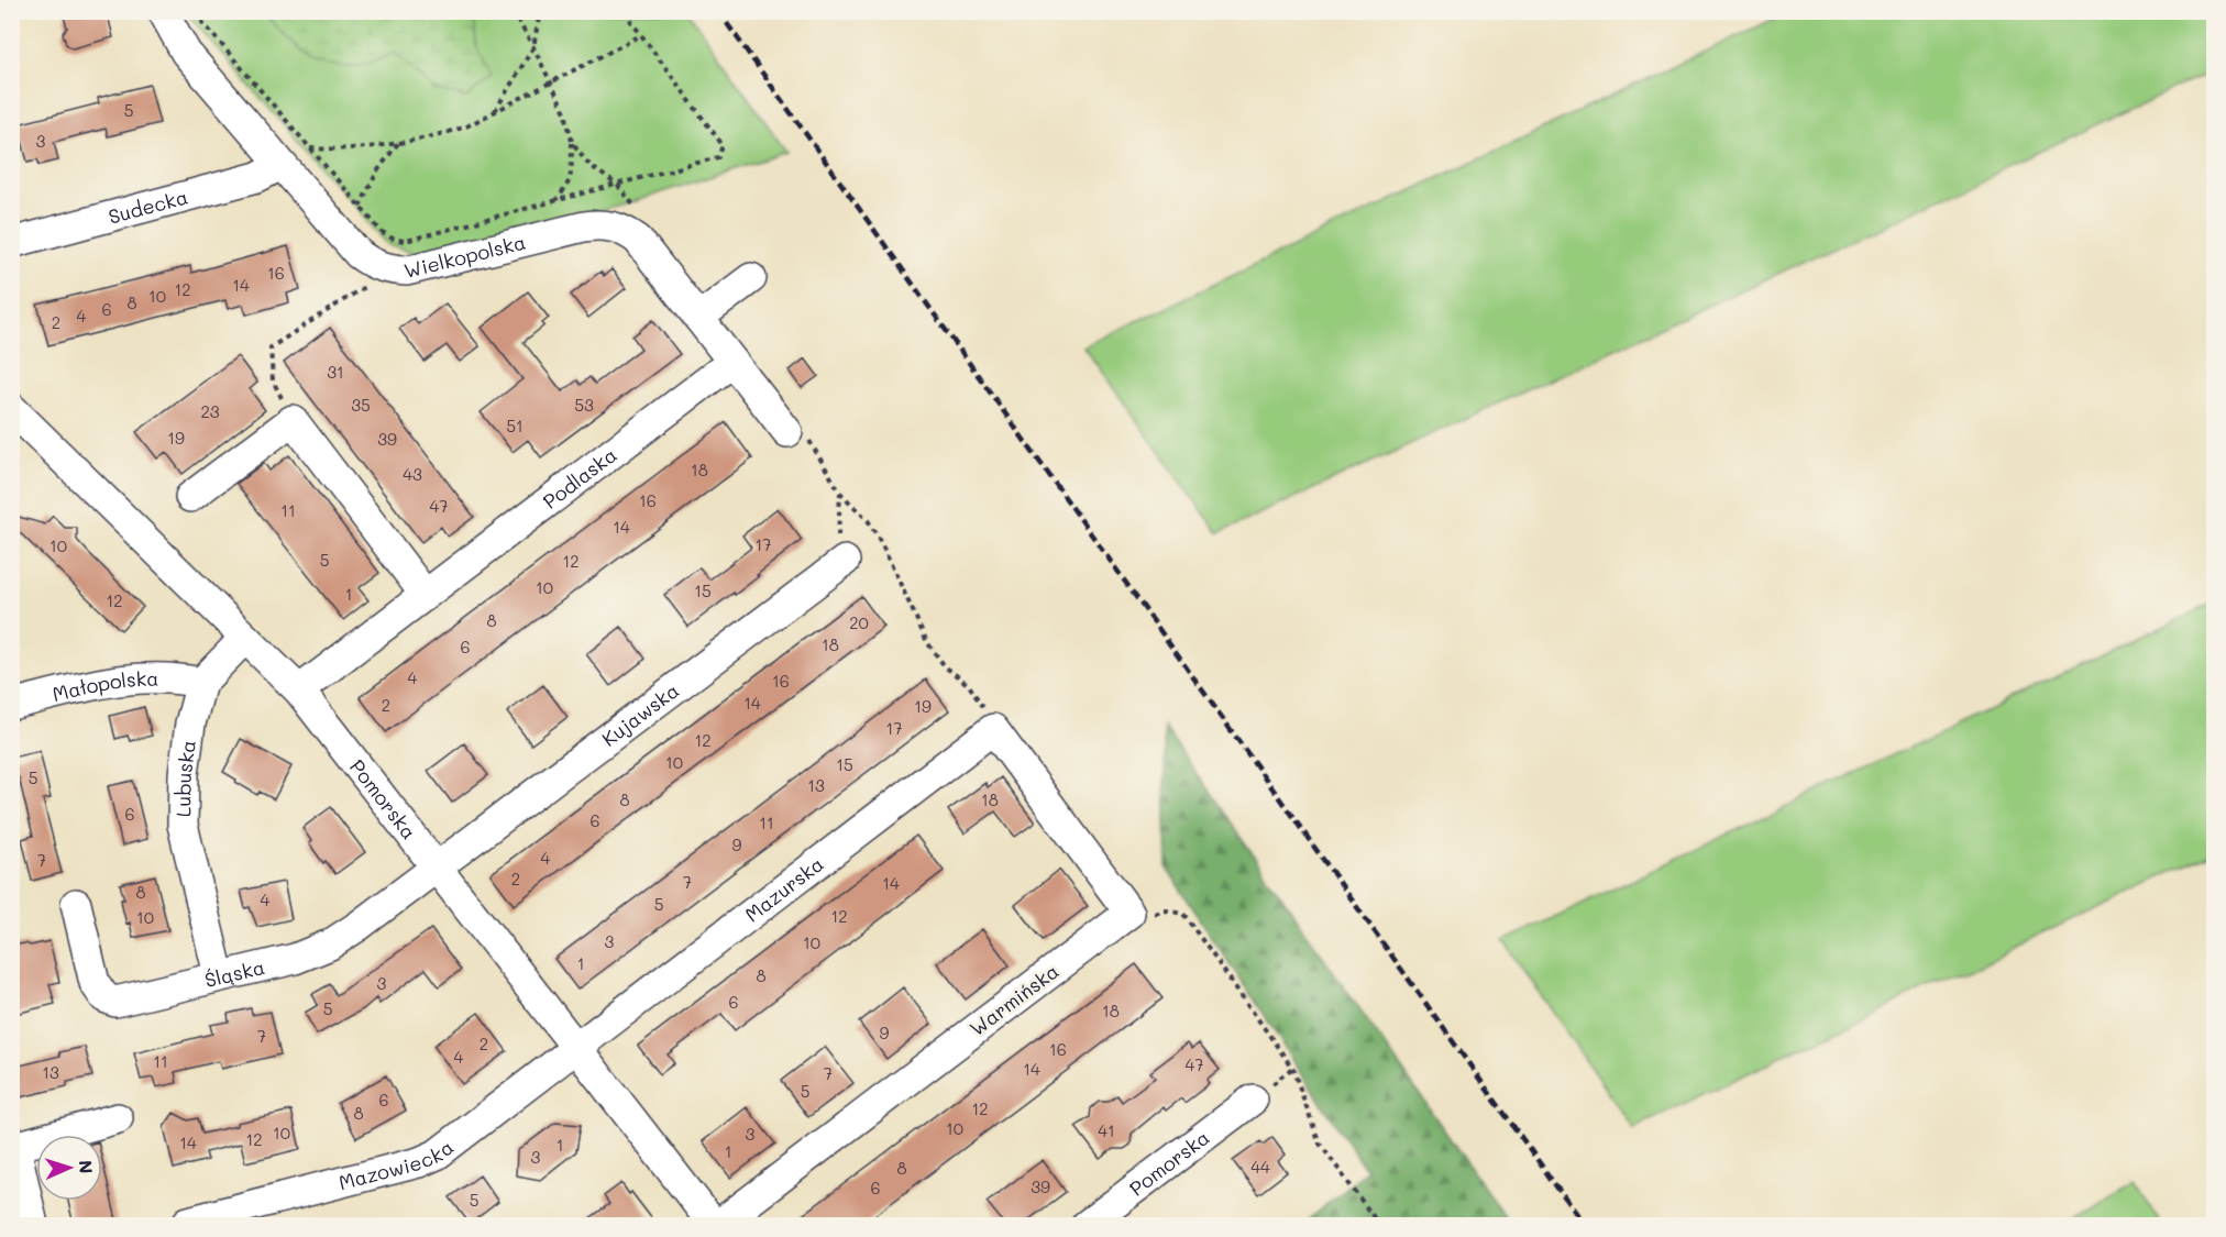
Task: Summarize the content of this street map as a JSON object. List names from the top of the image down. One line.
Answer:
{"streets":{"street":["Sudecka","Wielkopolska","Podlaska","Małopolska","Kujawska","Lubuska","Pomorska","Mazurska","Śląska","Warmińska","Mazowiecka"]},"crossings":[["Sudecka","Wielkopolska"],["Wielkopolska","Podlaska"],["Podlaska","Pomorska"],["Małopolska","Lubuska"],["Kujawska","Pomorska"],["Kujawska","Śląska"],["Lubuska","Pomorska"],["Lubuska","Śląska"],["Pomorska","Mazurska"],["Pomorska","Śląska"],["Pomorska","Warmińska"],["Pomorska","Mazowiecka"],["Mazurska","Mazowiecka"]],"house_numbers":["5","3","16","14","12","10","8","6","4","2","31","35","53","23","51","19","39","18","43","16","47","11","14","17","10","5","12","10","15","1","12","8","20","18","6","4","16","14","2","19","17","12","10","15","5","13","8","18","6","6","11","9","4","7","2","7","14","8","4","5","12","10","3","10","1","8","3","6","5","18","9","7","2","16","4","11","47","14","13","7","5","6","12","8","10","41","10","3","12","14","1","1","3","44","8","39","6","5"],"north":"right"}
